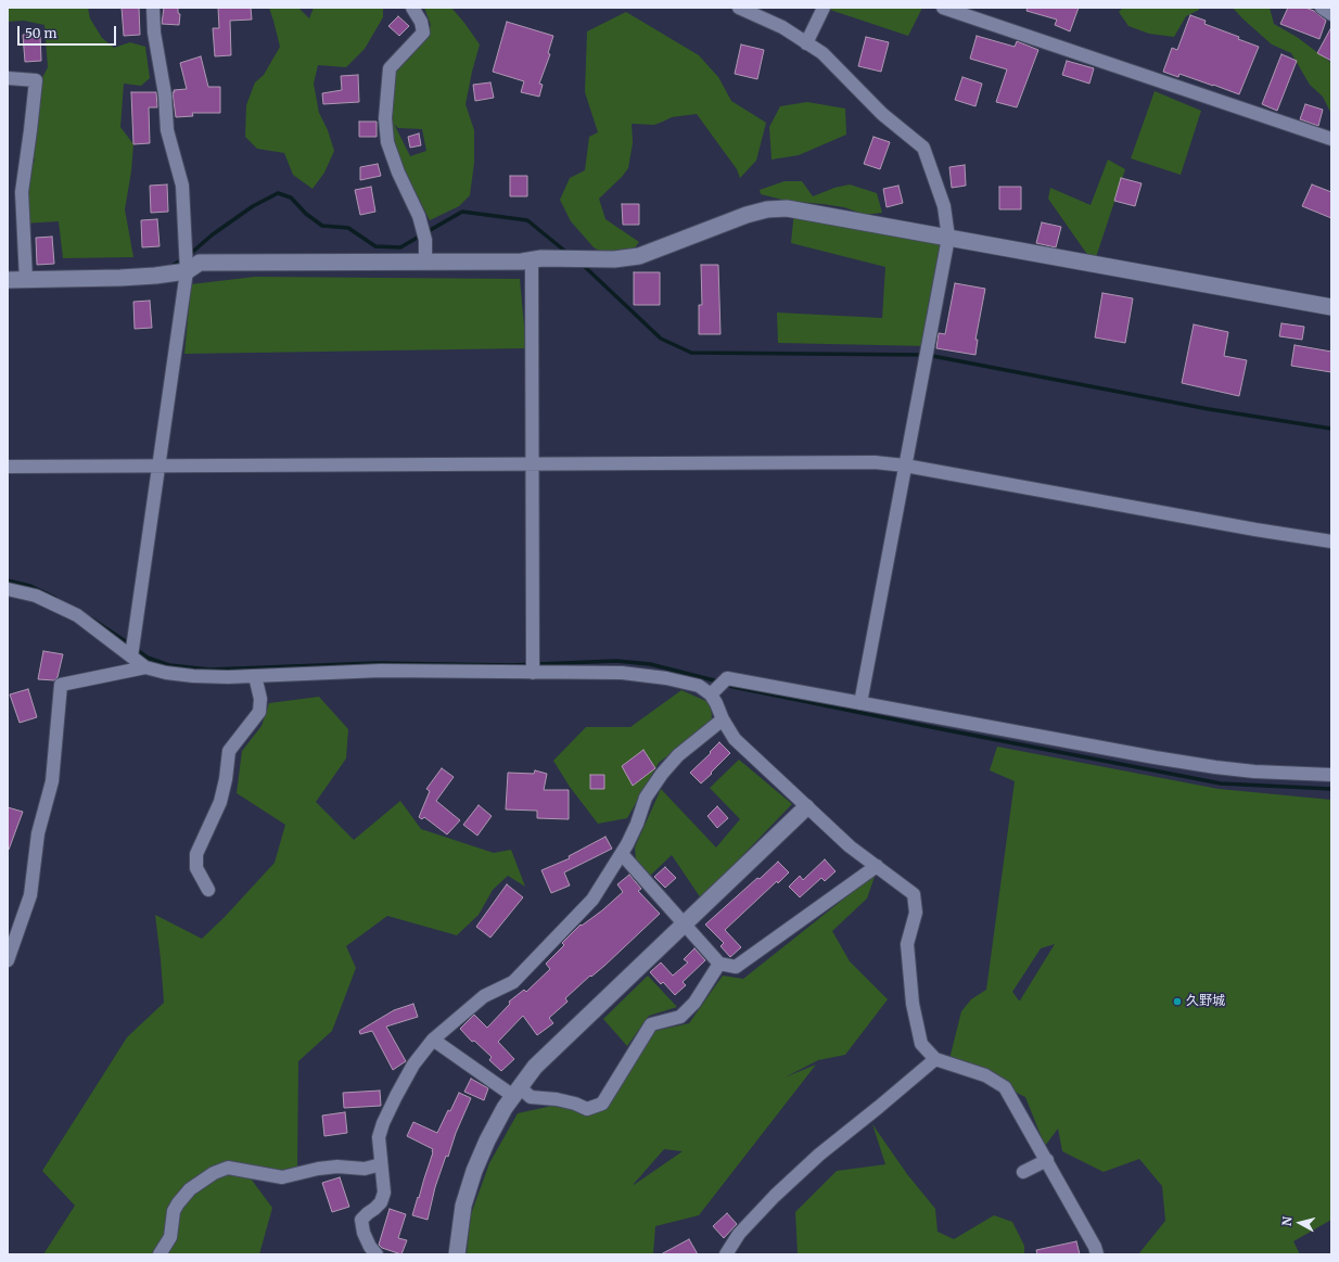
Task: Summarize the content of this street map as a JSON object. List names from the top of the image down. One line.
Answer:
{"places":["久野城"],"scale_bar":"50 m","north":"left"}
